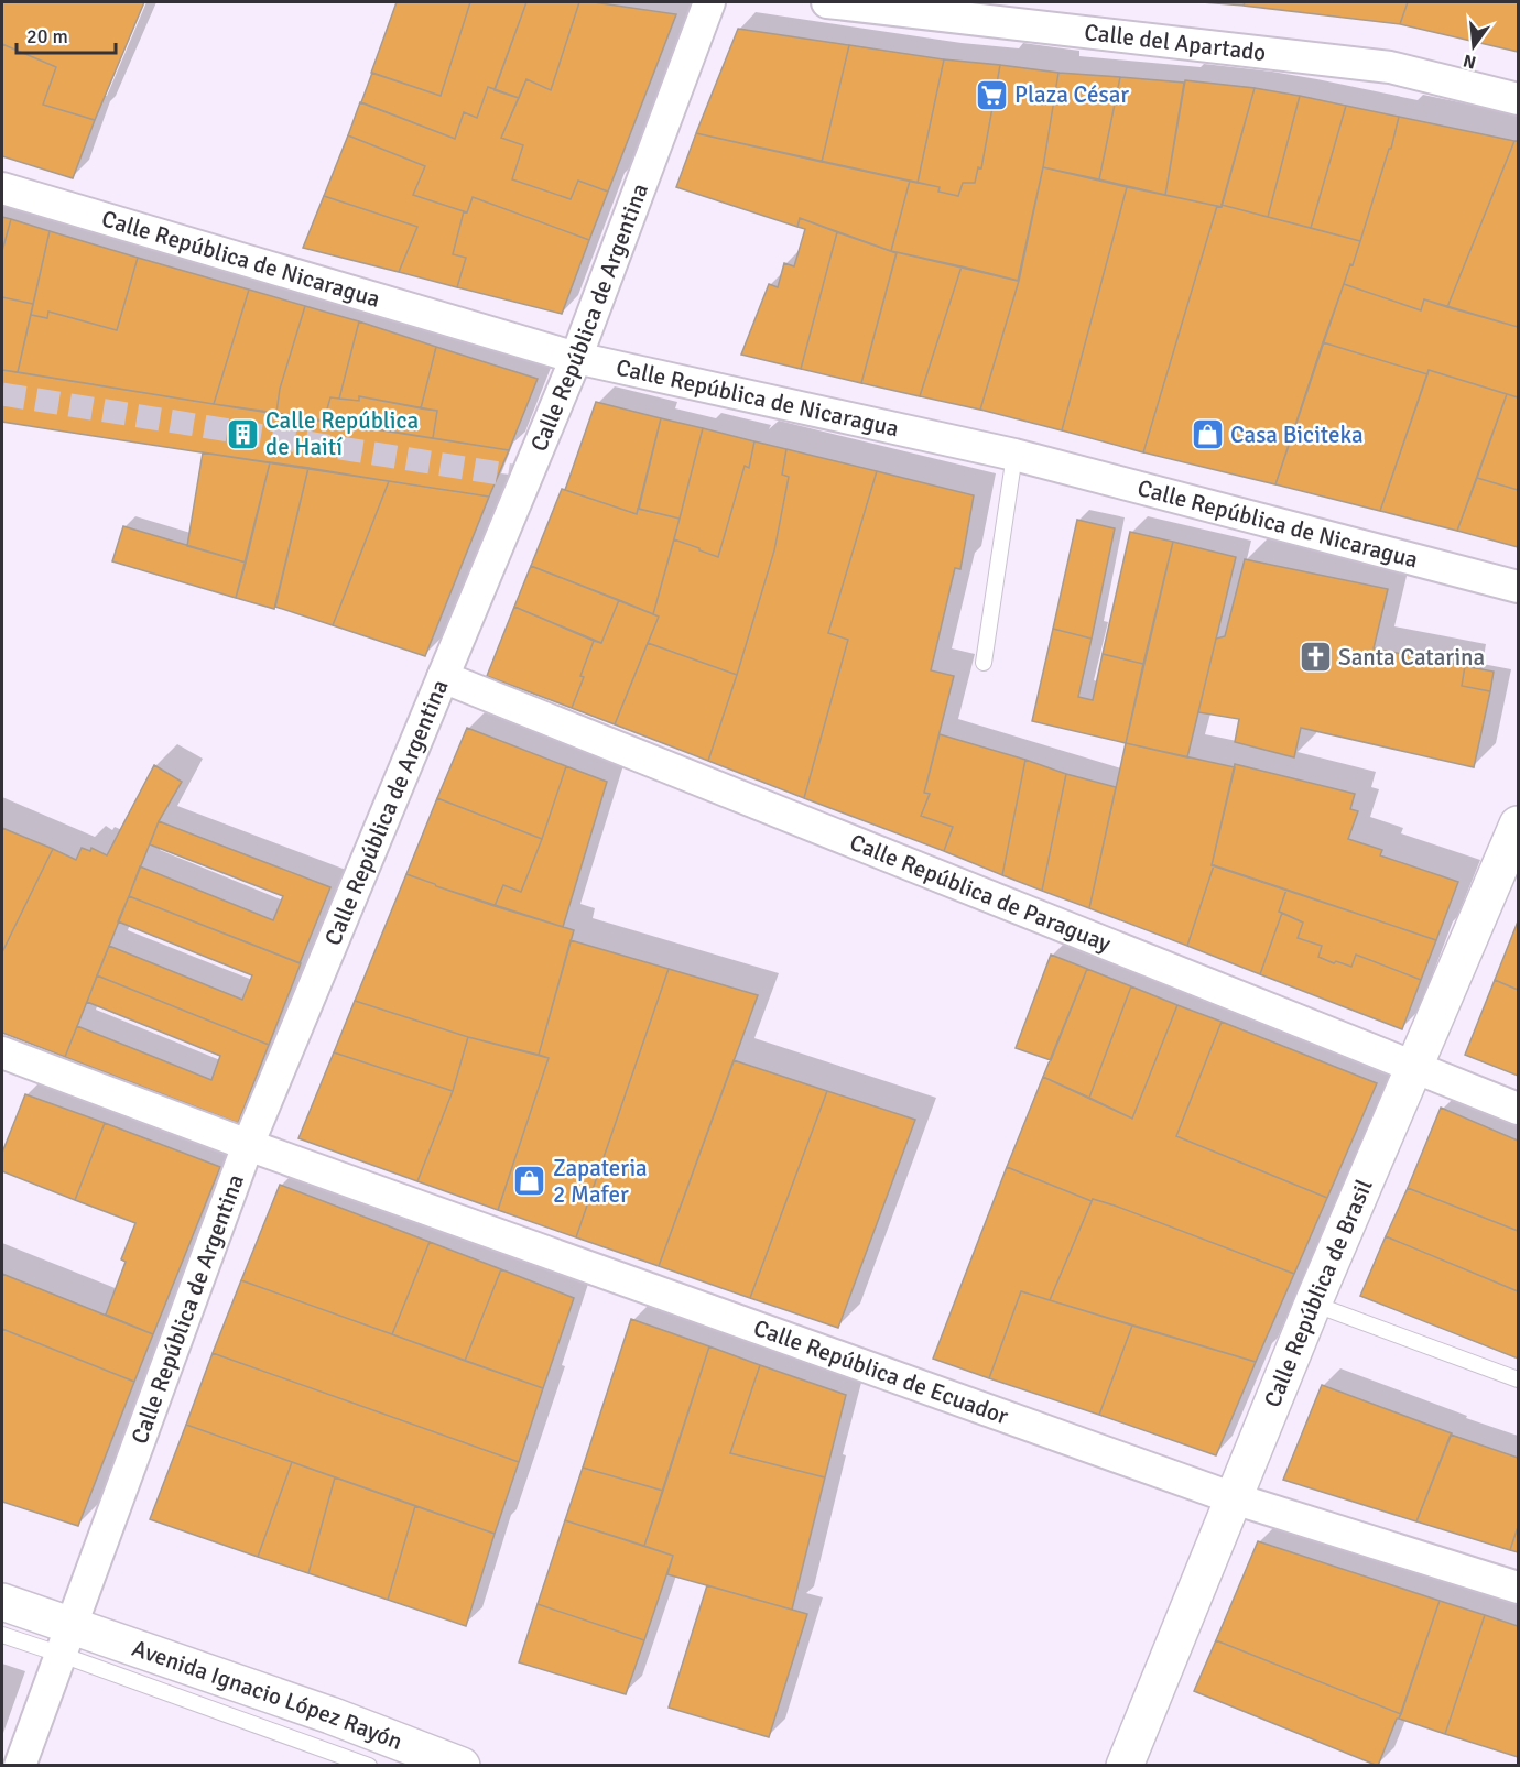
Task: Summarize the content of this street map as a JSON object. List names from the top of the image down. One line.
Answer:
{"streets":{"street":["Calle del Apartado","Calle República de Nicaragua","Calle República de Argentina","Calle República de Paraguay","Calle República de Brasil","Calle República de Ecuador","Avenida Ignacio López Rayón"]},"crossings":[["Calle República de Nicaragua","Calle República de Argentina"],["Calle República de Argentina","Calle República de Paraguay"],["Calle República de Argentina","Calle República de Ecuador"],["Calle República de Argentina","Avenida Ignacio López Rayón"],["Calle República de Paraguay","Calle República de Brasil"],["Calle República de Brasil","Calle República de Ecuador"]],"places":{"supermarket":["Plaza César"],"building":["Calle República de Haití"],"shop":["Casa Biciteka","Zapateria 2 Mafer"],"church":["Santa Catarina"]},"scale_bar":"20 m","north":"bottom"}
